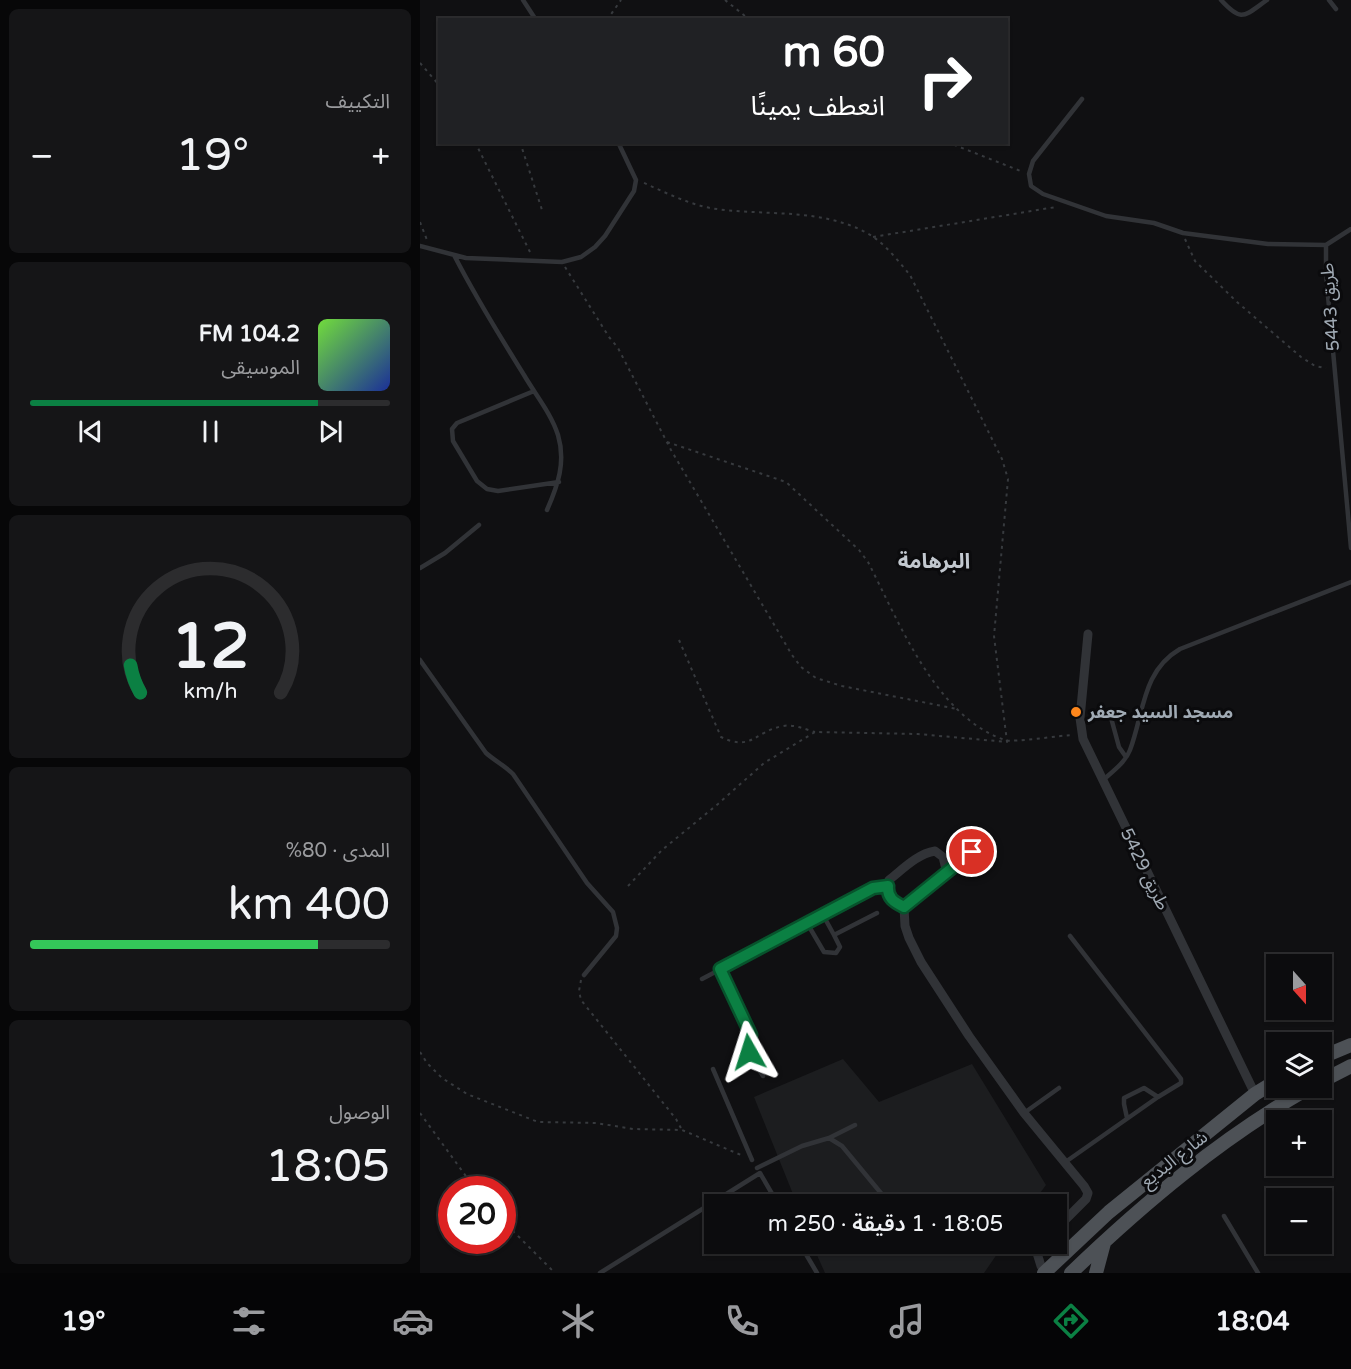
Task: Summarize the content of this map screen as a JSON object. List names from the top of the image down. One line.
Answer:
{"streets":{"main road":["شارع البديع"],"street":["طريق 5429"],"lane":["طريق 5443"]},"crossings":[["طريق 5429","شارع البديع"]],"districts":["البرهامة"],"places":["مسجد السيد جعفر"],"north":"bottom","page":{"tile":["التكييف",["المدى · 80%","400 km"],["الوصول","18:05"]],"turn":["60 m","انعطف يمينًا"],"heat":["−","19°","+"],"song":["104.2 FM","الموسيقى"],"map_buttons":["+","−"],"limit":"20","trip":"18:05 · 1 دقيقة · 250 m","tabs":["18:04","19°"],"gauge":["12","km/h"]}}
